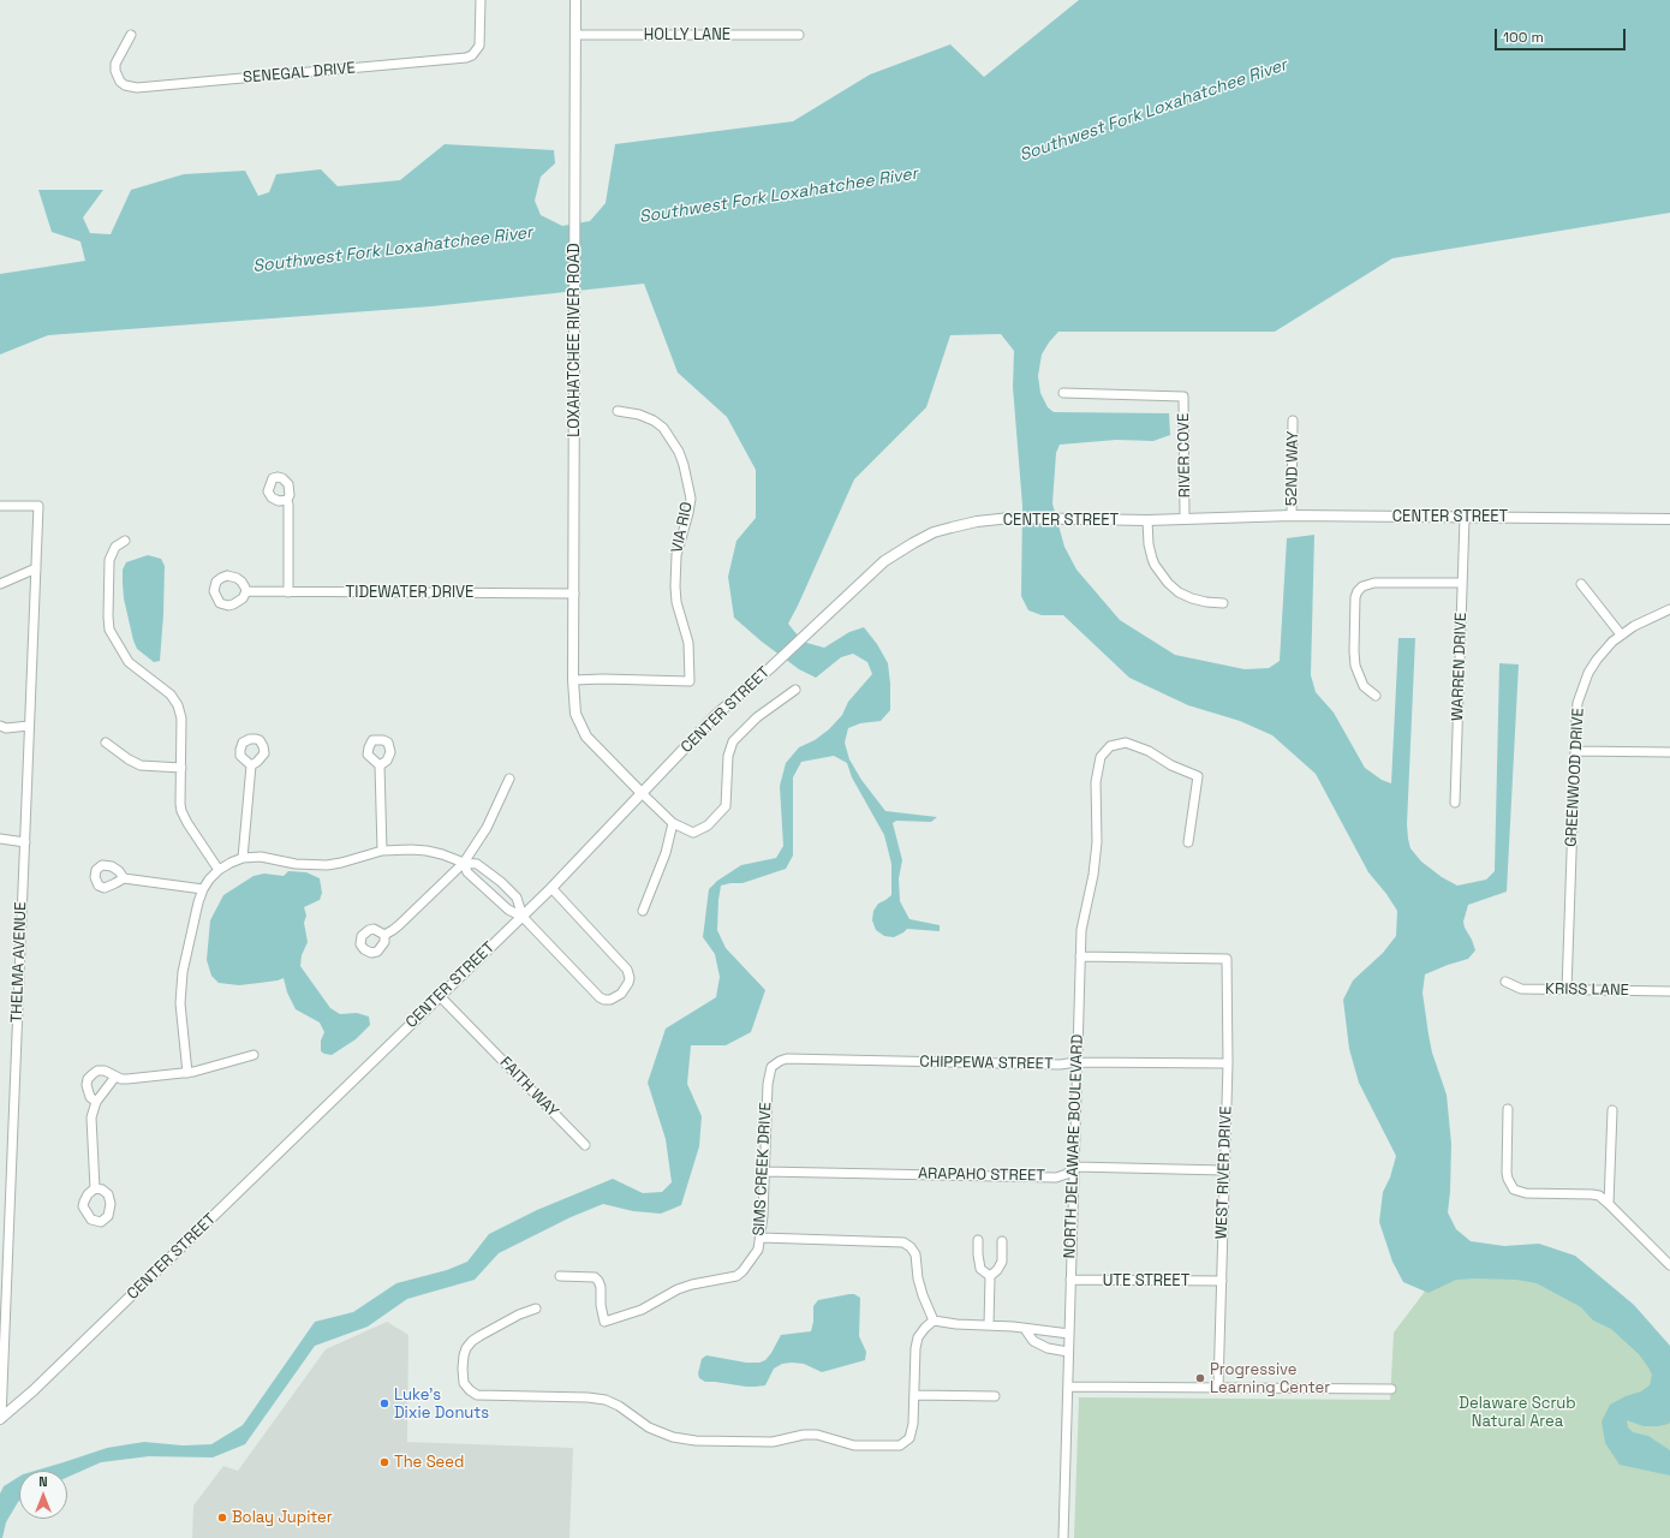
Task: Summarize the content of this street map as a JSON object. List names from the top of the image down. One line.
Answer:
{"streets":{"street":["HOLLY LANE","SENEGAL DRIVE","LOXAHATCHEE RIVER ROAD","RIVER COVE","52ND WAY","CENTER STREET","VIA RIO","TIDEWATER DRIVE","WARREN DRIVE","GREENWOOD DRIVE","THELMA AVENUE","KRISS LANE","CHIPPEWA STREET","FAITH WAY","NORTH DELAWARE BOULEVARD","SIMS CREEK DRIVE","WEST RIVER DRIVE","ARAPAHO STREET","UTE STREET"]},"crossings":[["HOLLY LANE","LOXAHATCHEE RIVER ROAD"],["LOXAHATCHEE RIVER ROAD","CENTER STREET"],["LOXAHATCHEE RIVER ROAD","VIA RIO"],["LOXAHATCHEE RIVER ROAD","TIDEWATER DRIVE"],["RIVER COVE","CENTER STREET"],["52ND WAY","CENTER STREET"],["CENTER STREET","WARREN DRIVE"],["CENTER STREET","THELMA AVENUE"],["CENTER STREET","FAITH WAY"],["GREENWOOD DRIVE","KRISS LANE"],["CHIPPEWA STREET","NORTH DELAWARE BOULEVARD"],["CHIPPEWA STREET","SIMS CREEK DRIVE"],["CHIPPEWA STREET","WEST RIVER DRIVE"],["NORTH DELAWARE BOULEVARD","WEST RIVER DRIVE"],["NORTH DELAWARE BOULEVARD","ARAPAHO STREET"],["NORTH DELAWARE BOULEVARD","UTE STREET"],["SIMS CREEK DRIVE","ARAPAHO STREET"],["WEST RIVER DRIVE","ARAPAHO STREET"],["WEST RIVER DRIVE","UTE STREET"]],"water":["Southwest Fork Loxahatchee River"],"parks":["Delaware Scrub Natural Area"],"places":["Progressive Learning Center","Luke's Dixie Donuts","The Seed","Bolay Jupiter"],"scale_bar":"100 m","north":"top"}
